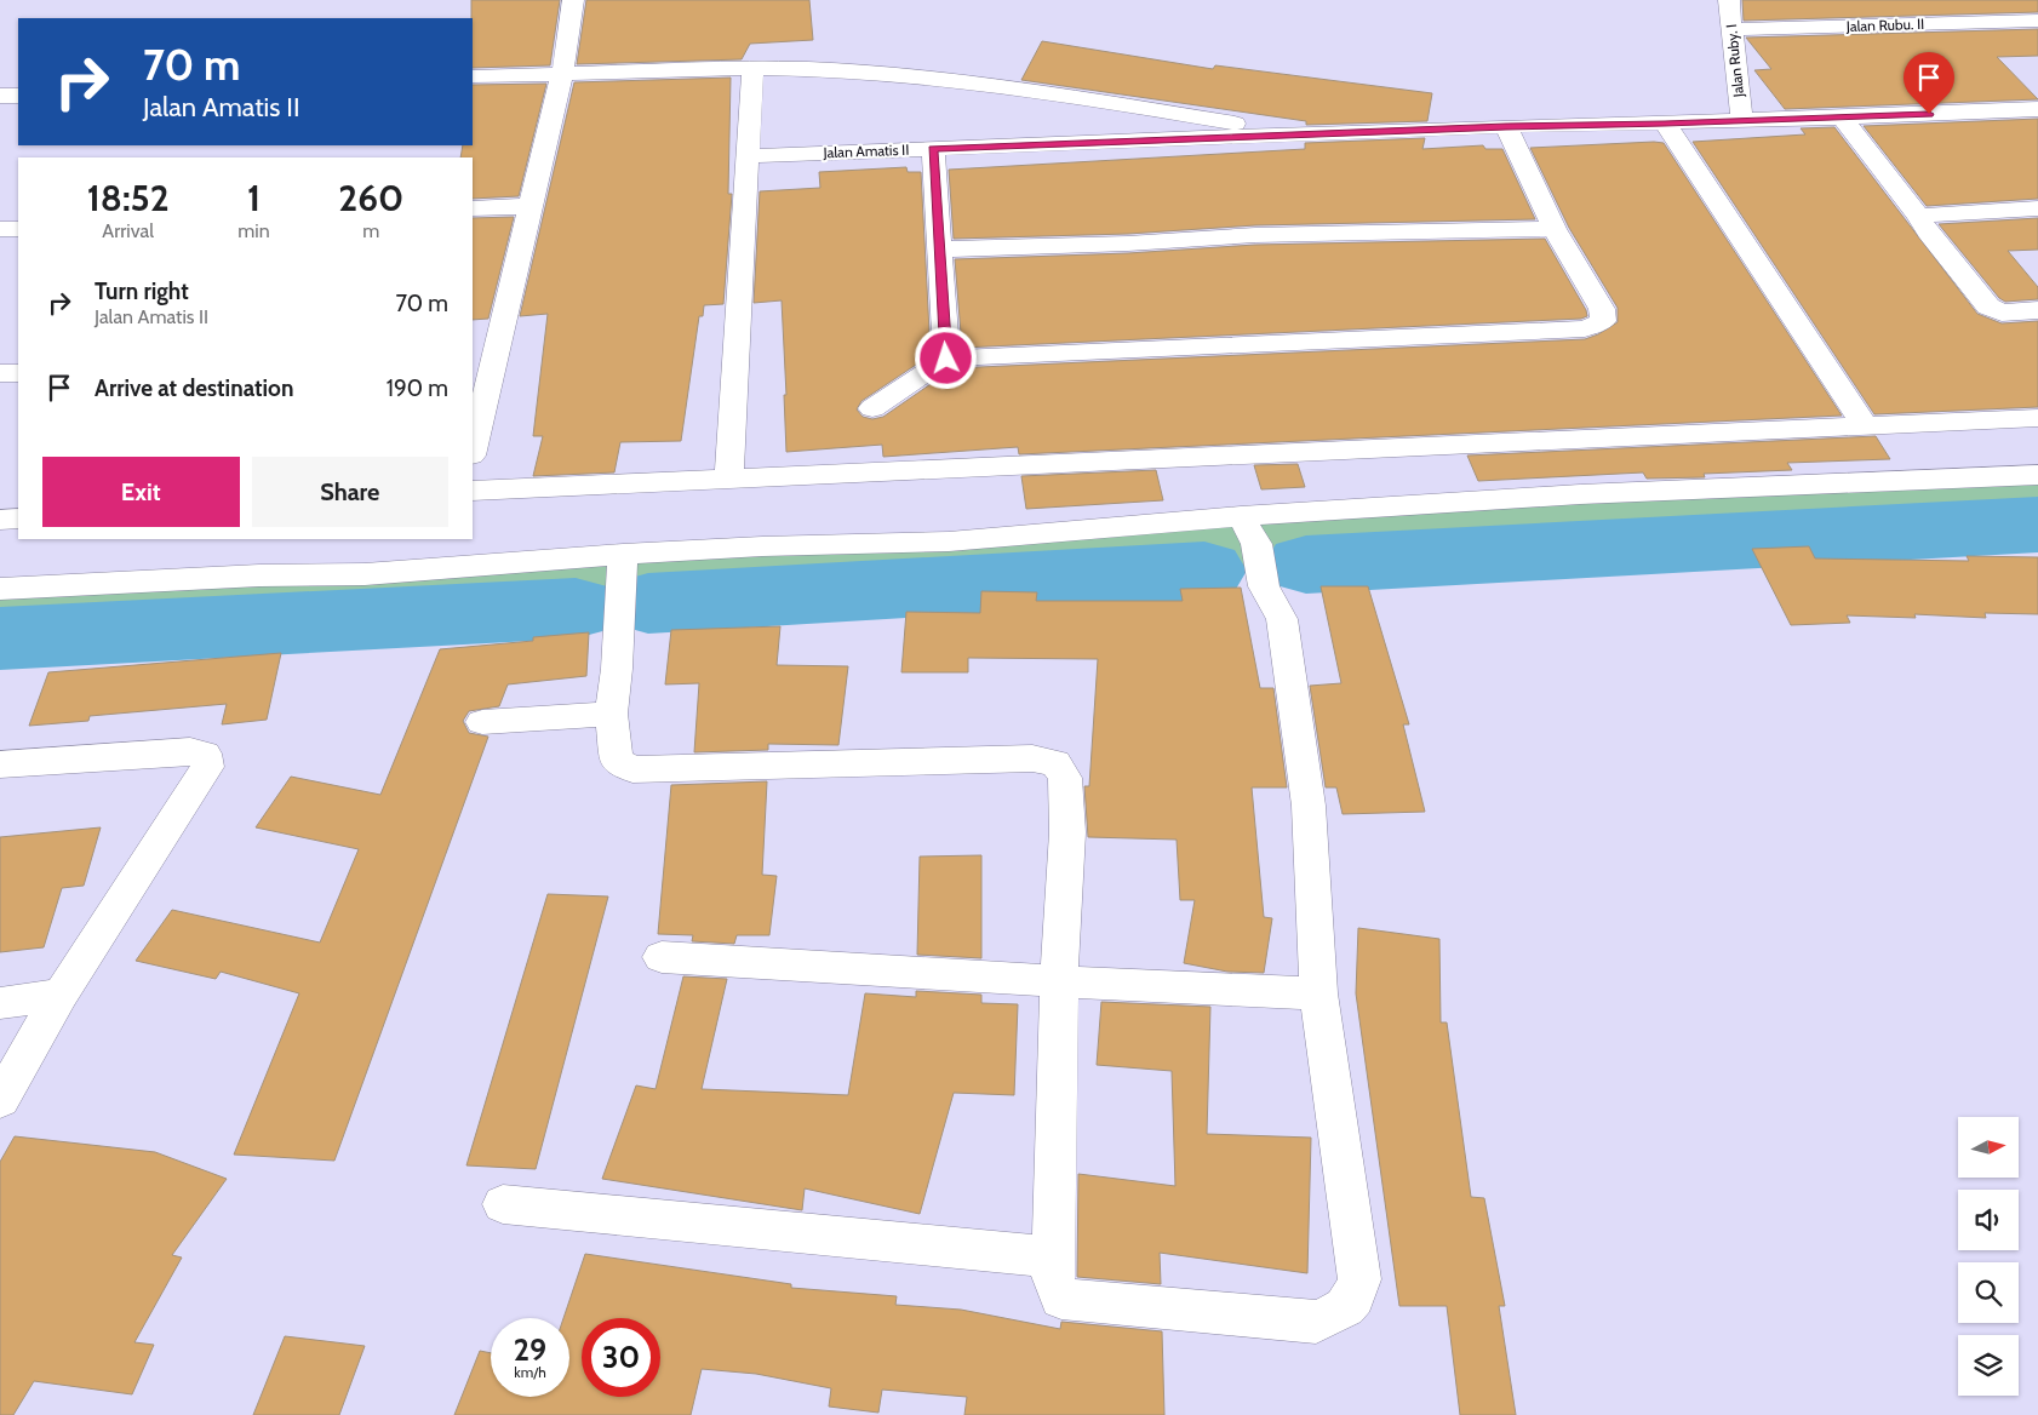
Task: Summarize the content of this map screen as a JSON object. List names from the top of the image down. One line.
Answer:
{"streets":{"street":["Jalan Rubu. II","Jalan Ruby. I","Jalan Amatis II"]},"crossings":[["Jalan Rubu. II","Jalan Ruby. I"],["Jalan Ruby. I","Jalan Amatis II"]],"north":"right","page":{"turn":["70 m","Jalan Amatis II"],"eta":["18:52","Arrival","1","min","260","m"],"list":[{"name":"Turn right","note":"Jalan Amatis II","value":"70 m"},{"name":"Arrive at destination","value":"190 m"}],"buttons":["Exit","Share"],"speed":"29 km/h","limit":"30"}}
